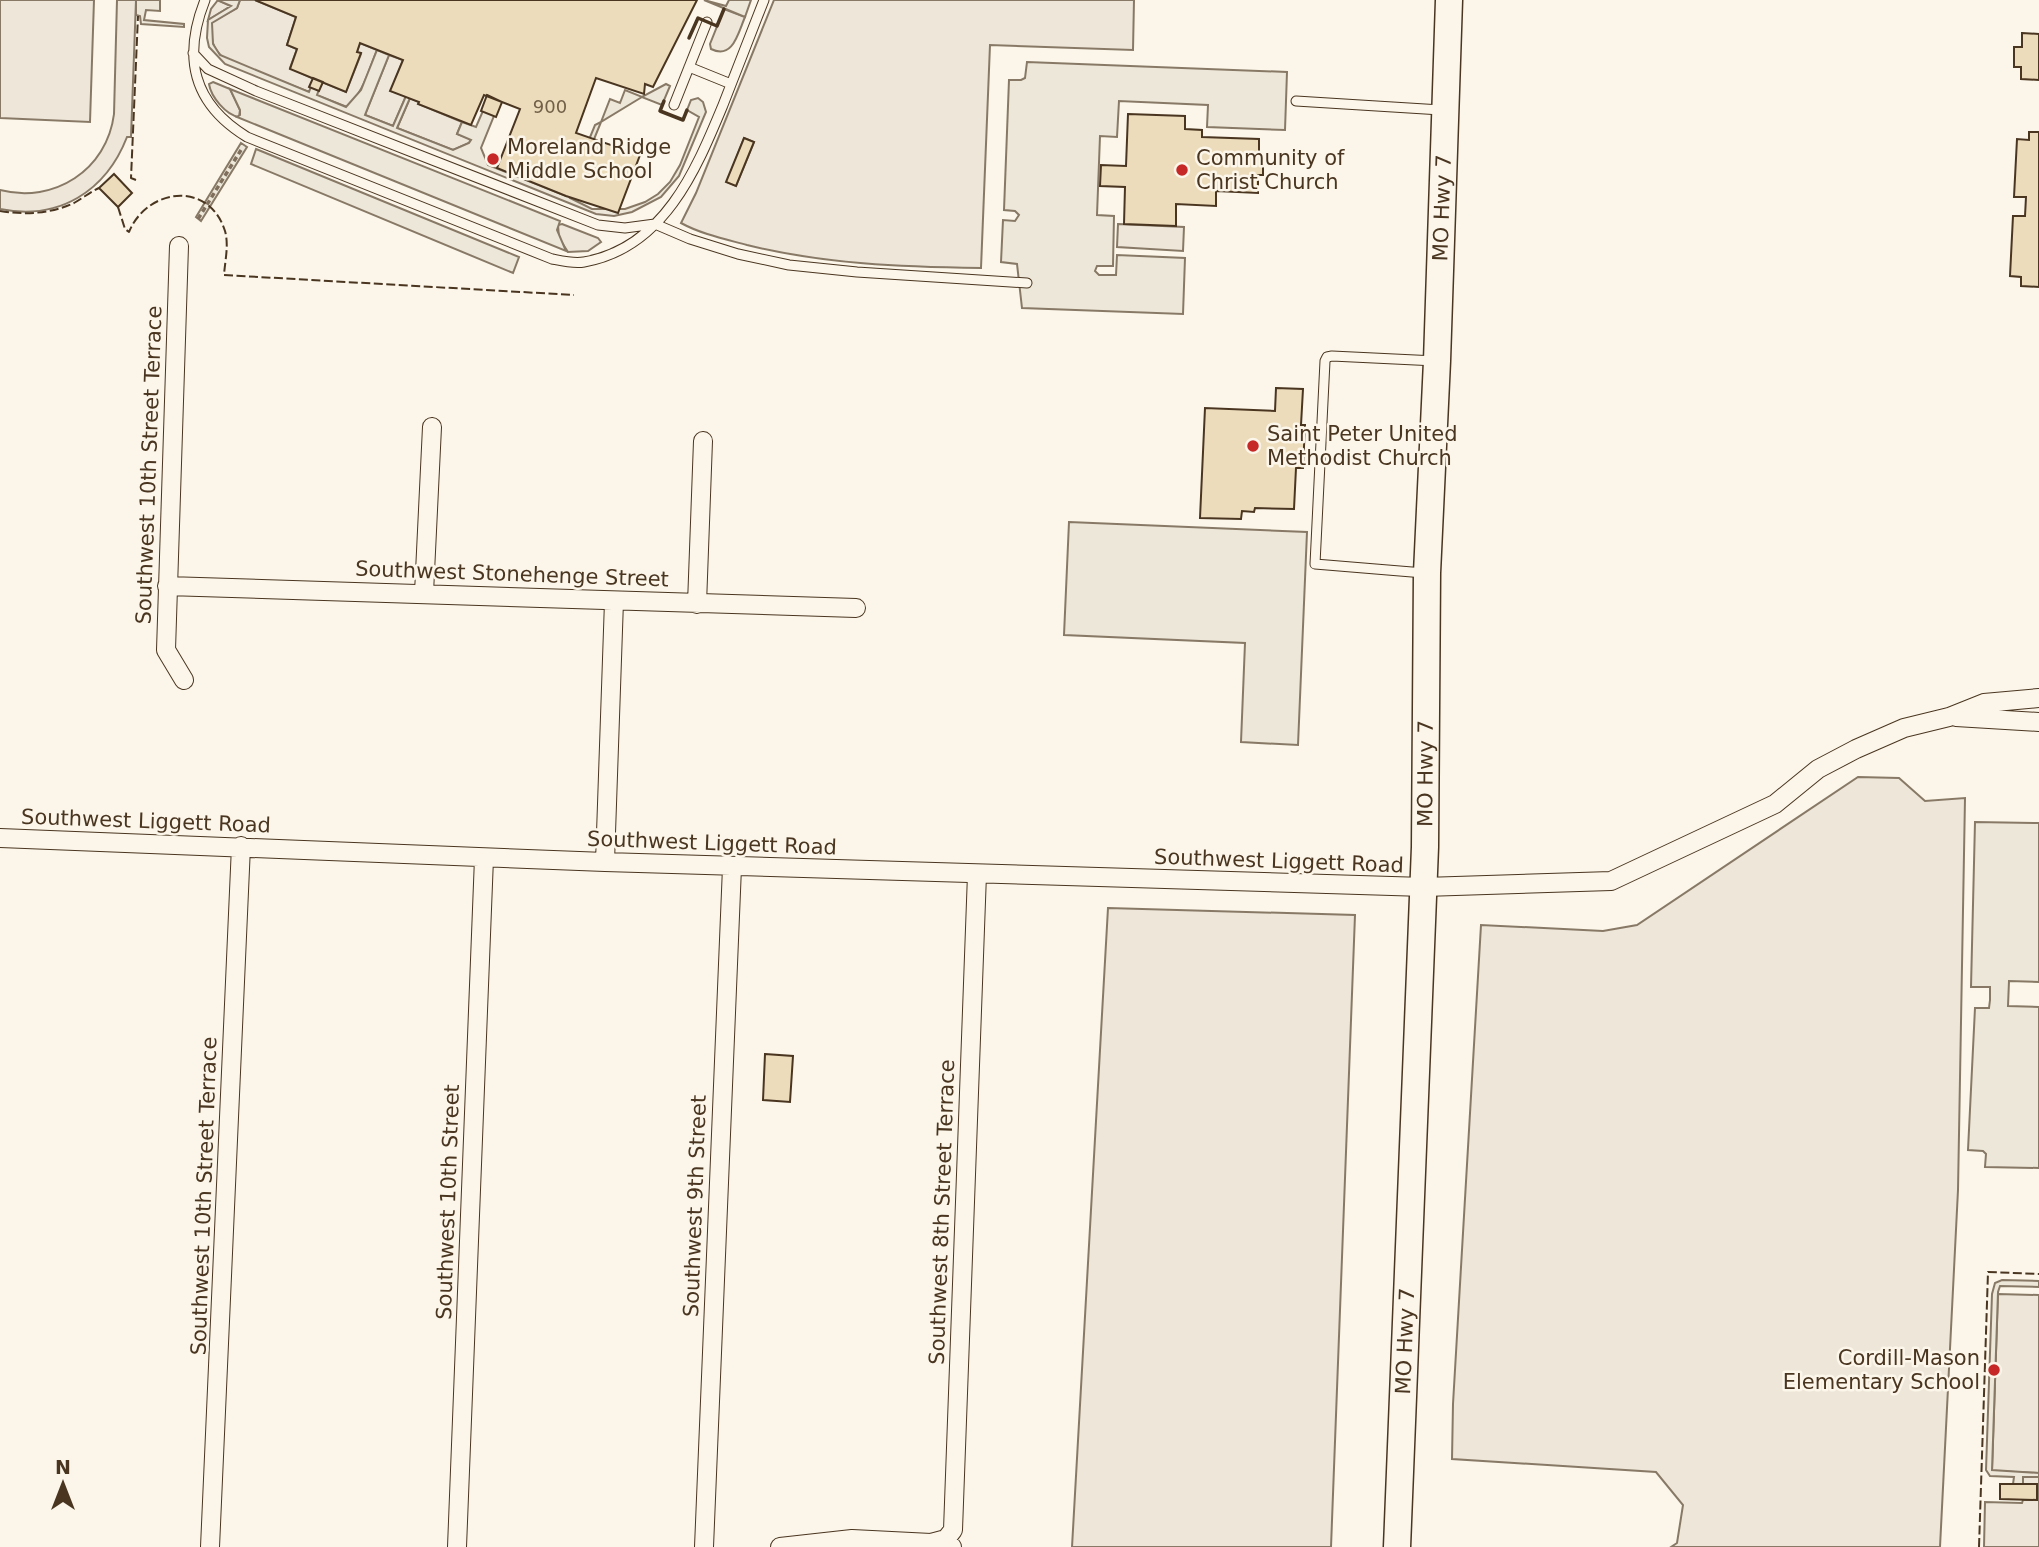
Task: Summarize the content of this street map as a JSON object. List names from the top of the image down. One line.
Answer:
{"streets":{"main road":["MO Hwy 7"],"street":["Southwest 10th Street Terrace","Southwest Stonehenge Street","Southwest Liggett Road","Southwest 10th Street","Southwest 9th Street","Southwest 8th Street Terrace"]},"crossings":[["MO Hwy 7","Southwest Liggett Road"],["Southwest 10th Street Terrace","Southwest Stonehenge Street"],["Southwest 10th Street Terrace","Southwest Liggett Road"],["Southwest Liggett Road","Southwest 10th Street"],["Southwest Liggett Road","Southwest 9th Street"],["Southwest Liggett Road","Southwest 8th Street Terrace"]],"places":["Moreland Ridge Middle School","Community of Christ Church","Saint Peter United Methodist Church","Cordill-Mason Elementary School"],"house_numbers":["900"],"north":"top"}
